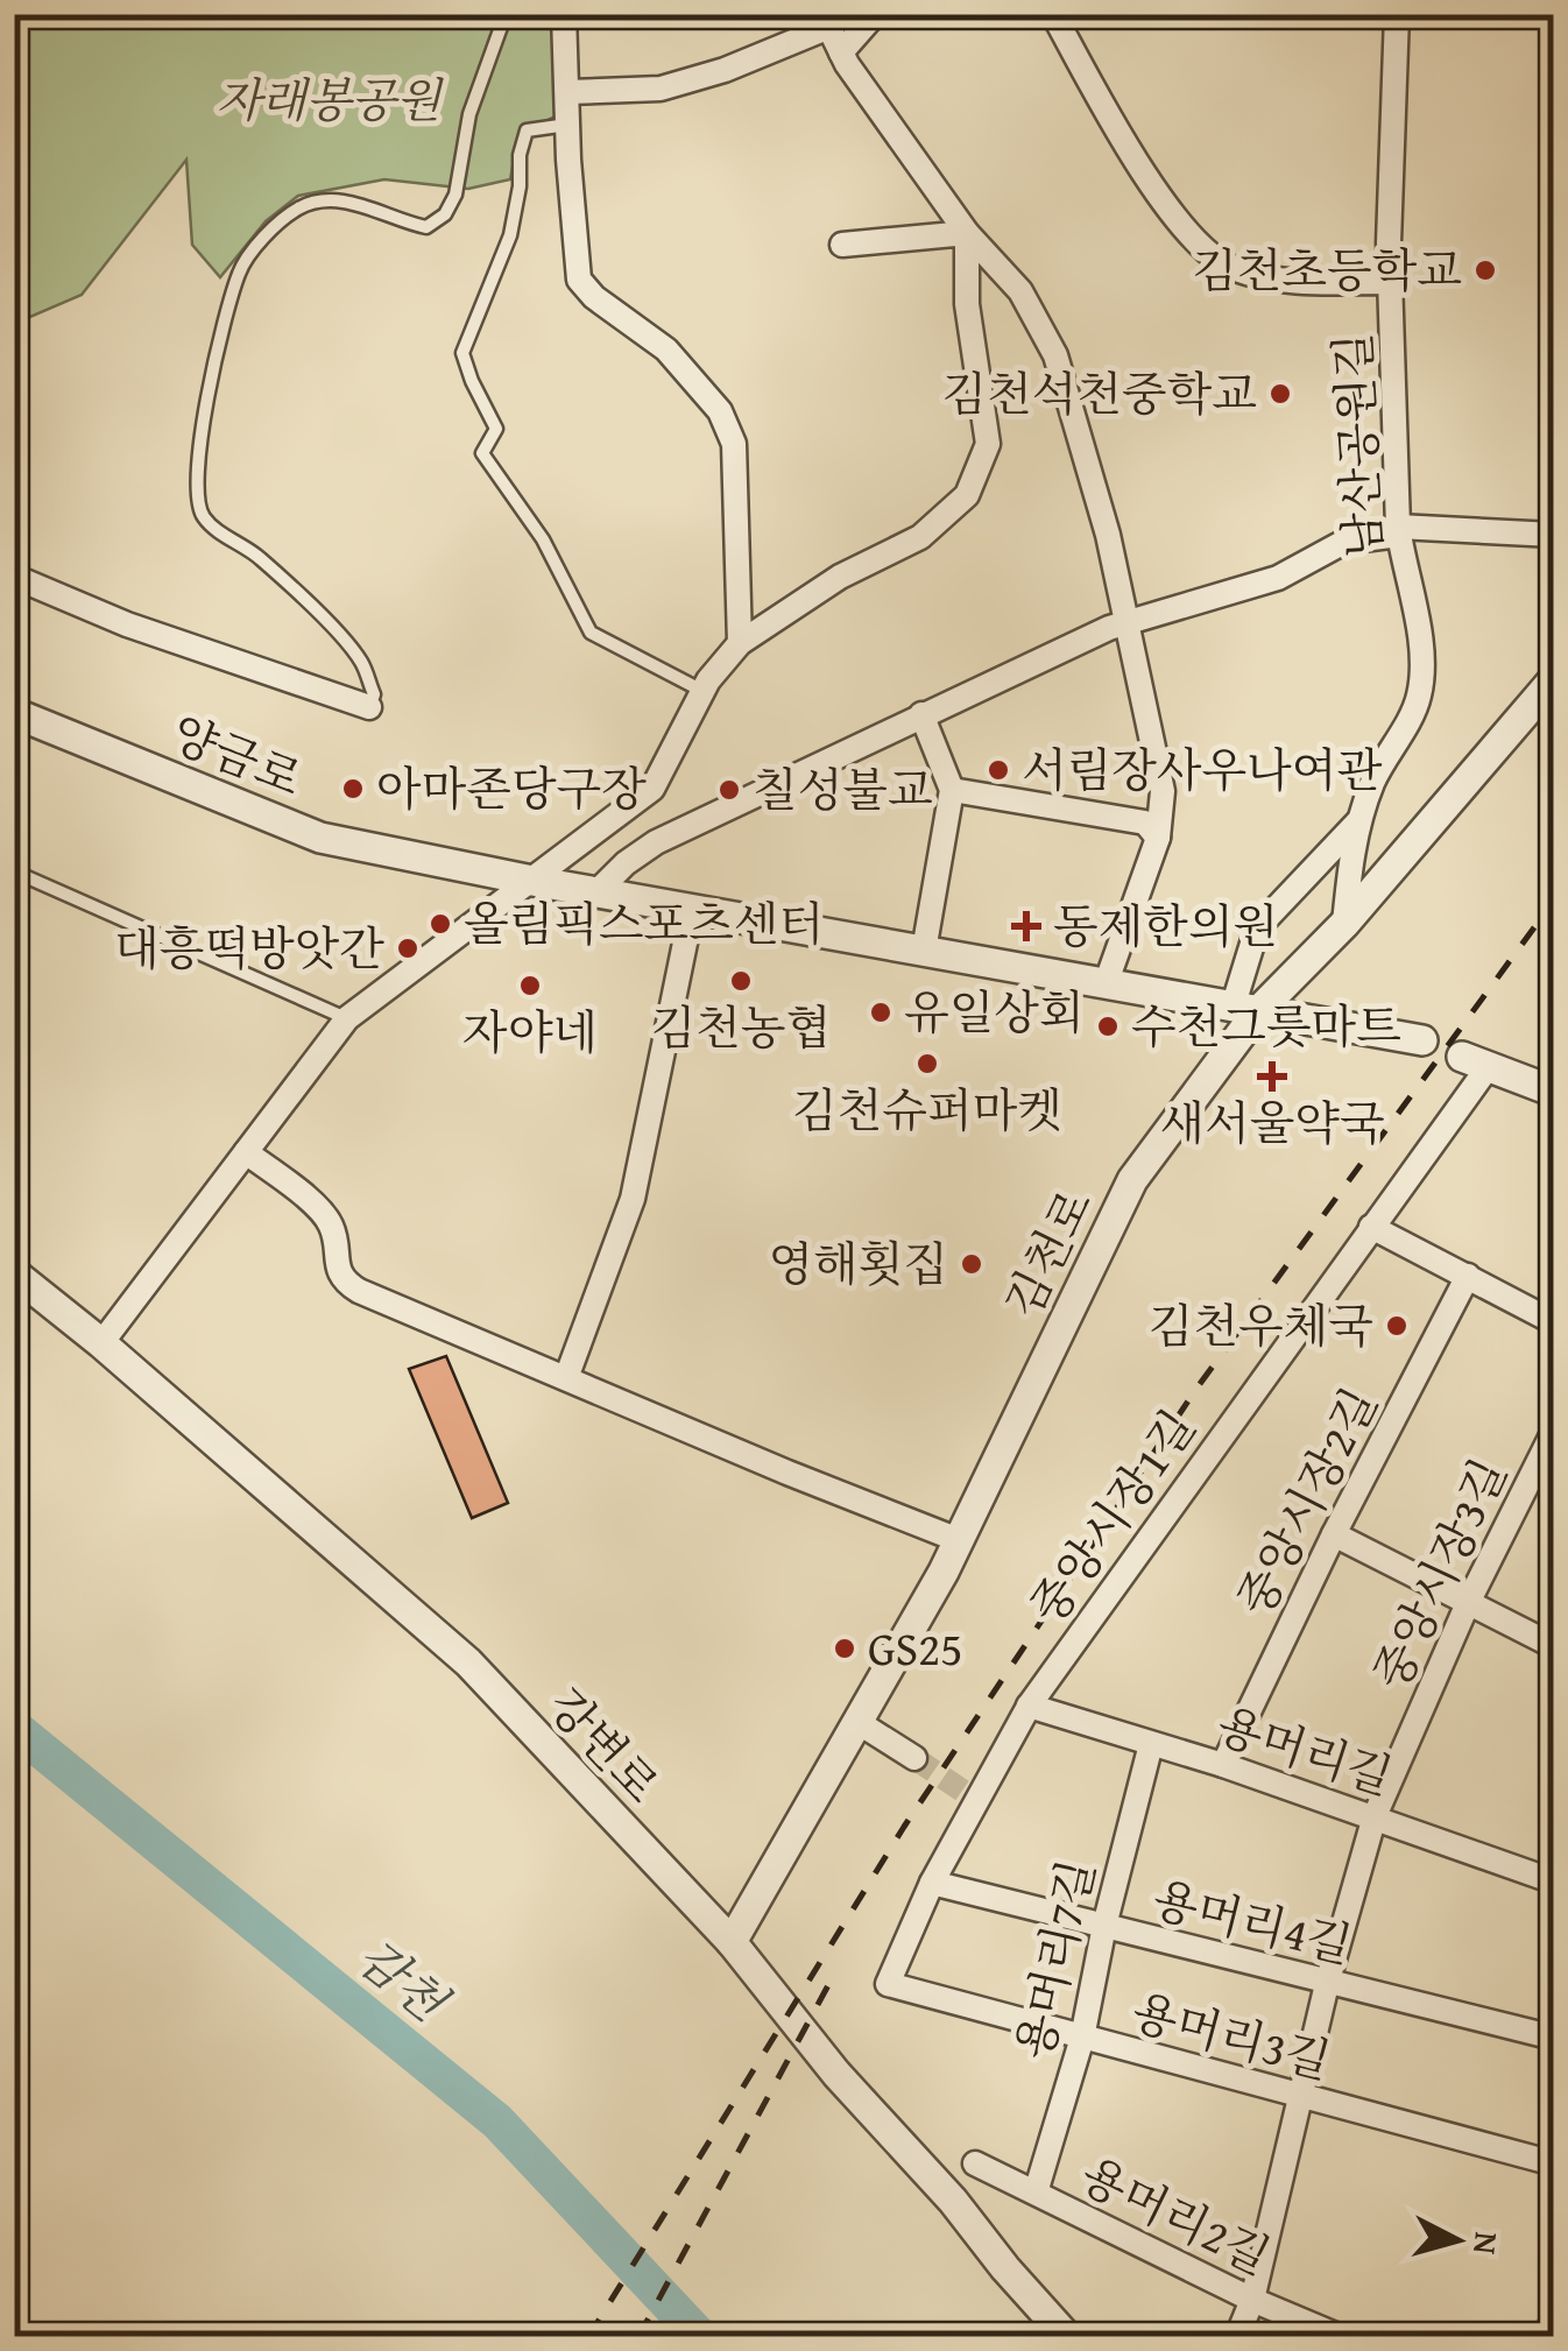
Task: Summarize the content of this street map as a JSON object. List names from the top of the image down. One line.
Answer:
{"streets":{"street":["남산공원길","양금로","김천로","중앙시장2길","중앙시장1길","중앙시장3길","강변로","용머리길","용머리4길","용머리7길","용머리3길","용머리2길"]},"crossings":[["남산공원길","김천로"],["양금로","김천로"],["김천로","강변로"],["중앙시장2길","용머리길"],["중앙시장1길","용머리길"],["중앙시장1길","용머리4길"],["중앙시장1길","용머리3길"],["중앙시장3길","용머리길"],["중앙시장3길","용머리4길"],["중앙시장3길","용머리3길"],["중앙시장3길","용머리2길"],["용머리길","용머리7길"],["용머리4길","용머리7길"],["용머리7길","용머리3길"],["용머리7길","용머리2길"]],"water":["감천"],"parks":["자래봉공원"],"places":{"other":["김천초등학교","김천석천중학교","서림장사우나여관","아마존당구장","칠성불교","올림픽스포츠센터","대흥떡방앗간","김천농협","자야네","유일상회","수천그릇마트","김천슈퍼마켓","영해횟집","김천우체국","GS25"],"health":["동제한의원","새서울약국"]},"north":"right"}
